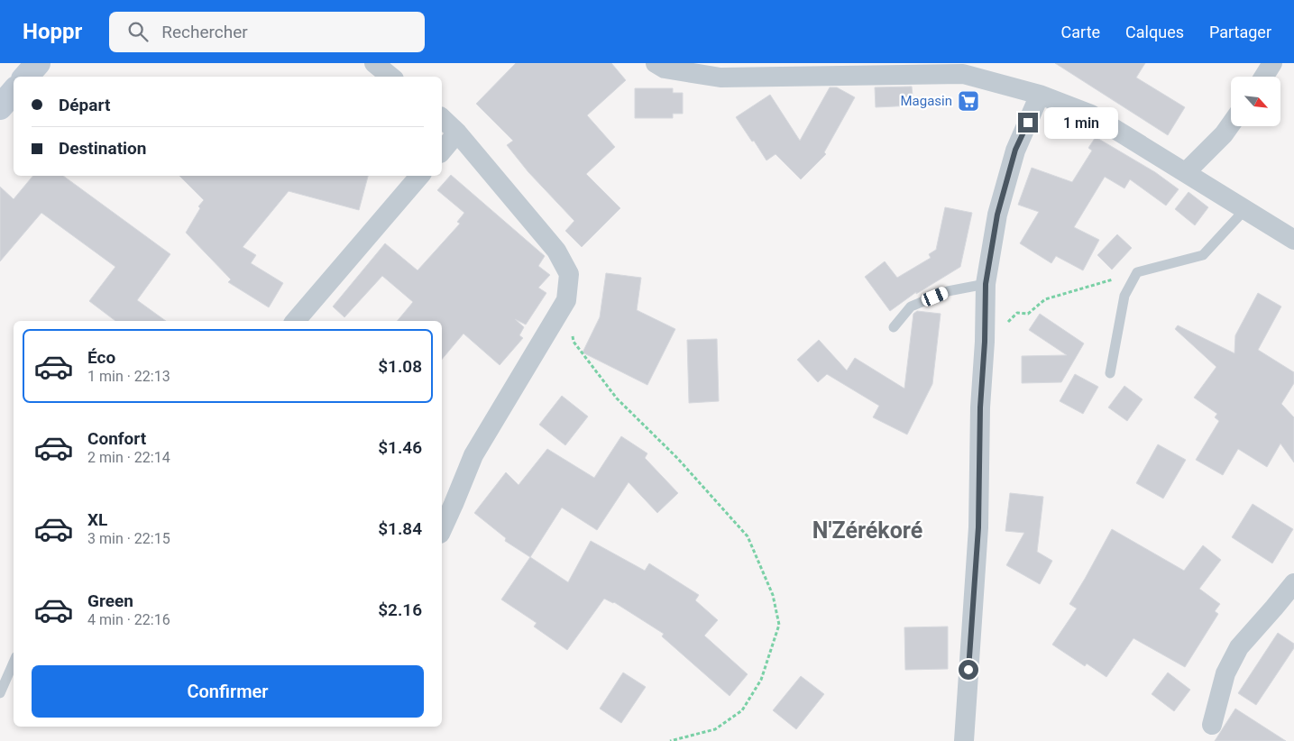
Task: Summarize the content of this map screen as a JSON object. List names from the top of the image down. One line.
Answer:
{"districts":["N'Zérékoré"],"places":{"supermarket":["Magasin"]},"north":"bottom right","page":{"header":"Hoppr","search":"Rechercher","nav":["Carte","Calques","Partager"],"banner":["Départ","Destination"],"bubble":"1 min","list":[{"name":"Éco","note":"1 min · 22:13","value":"$1.08"},{"name":"Confort","note":"2 min · 22:14","value":"$1.46"},{"name":"XL","note":"3 min · 22:15","value":"$1.84"},{"name":"Green","note":"4 min · 22:16","value":"$2.16"}],"buttons":"Confirmer"}}
